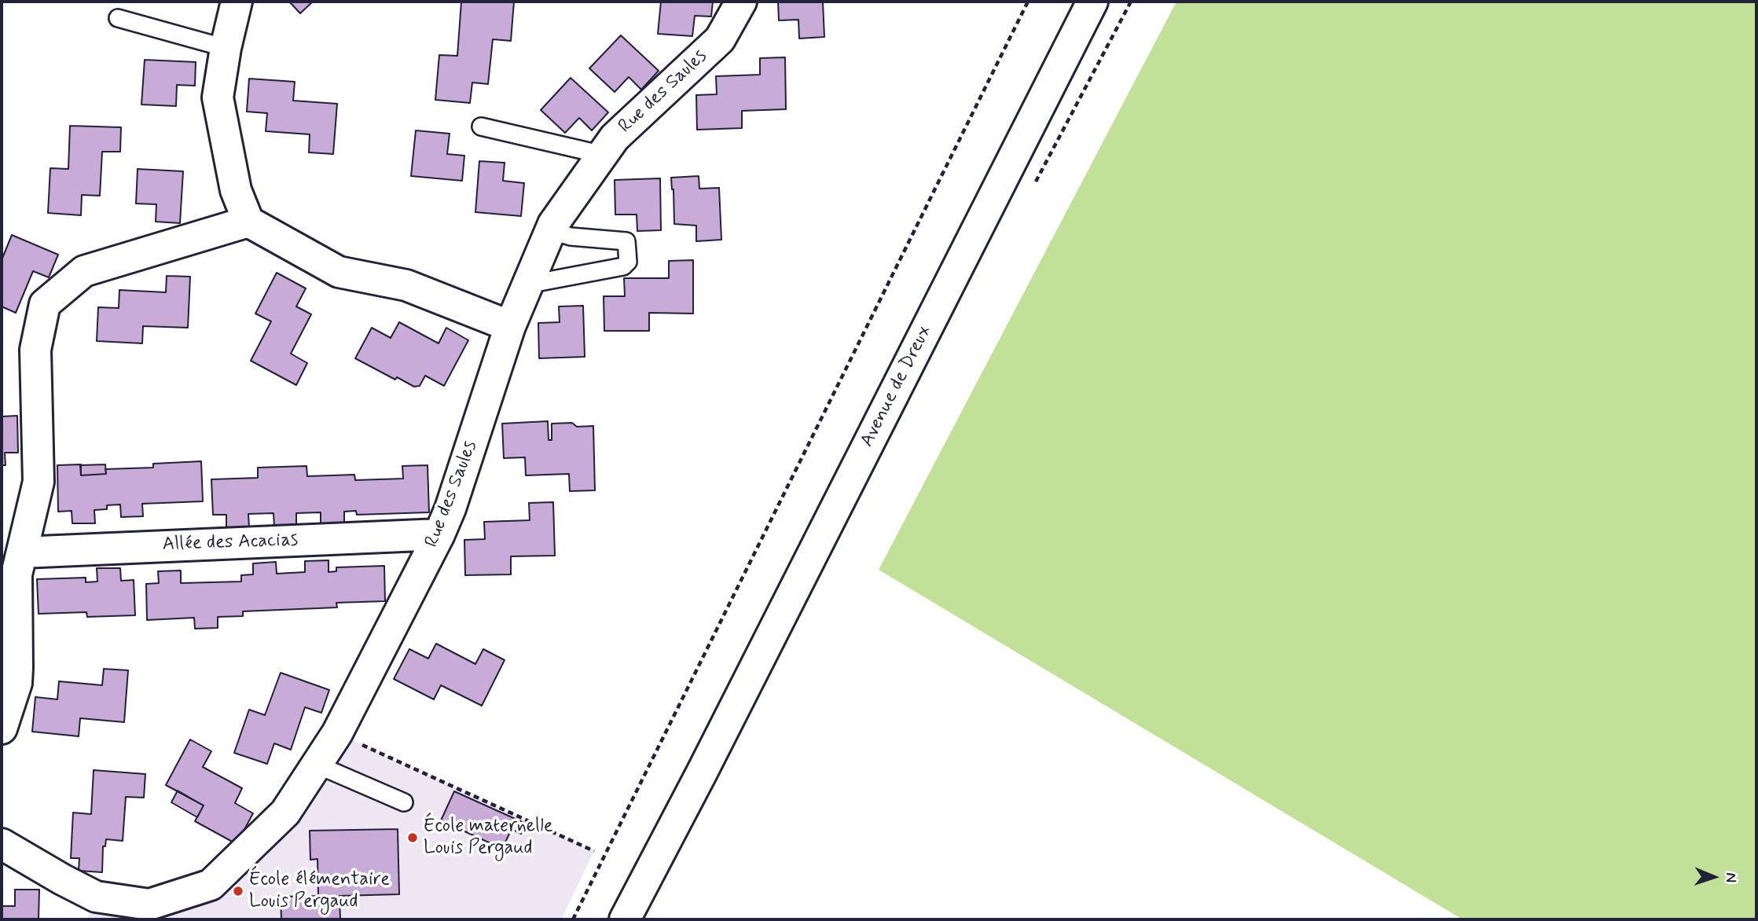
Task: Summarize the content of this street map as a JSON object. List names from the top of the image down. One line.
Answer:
{"streets":{"street":["Rue des Saules","Avenue de Dreux","Allée des Acacias"]},"crossings":[["Rue des Saules","Allée des Acacias"]],"places":["École maternelle Louis Pergaud","École élémentaire Louis Pergaud"],"north":"right"}
